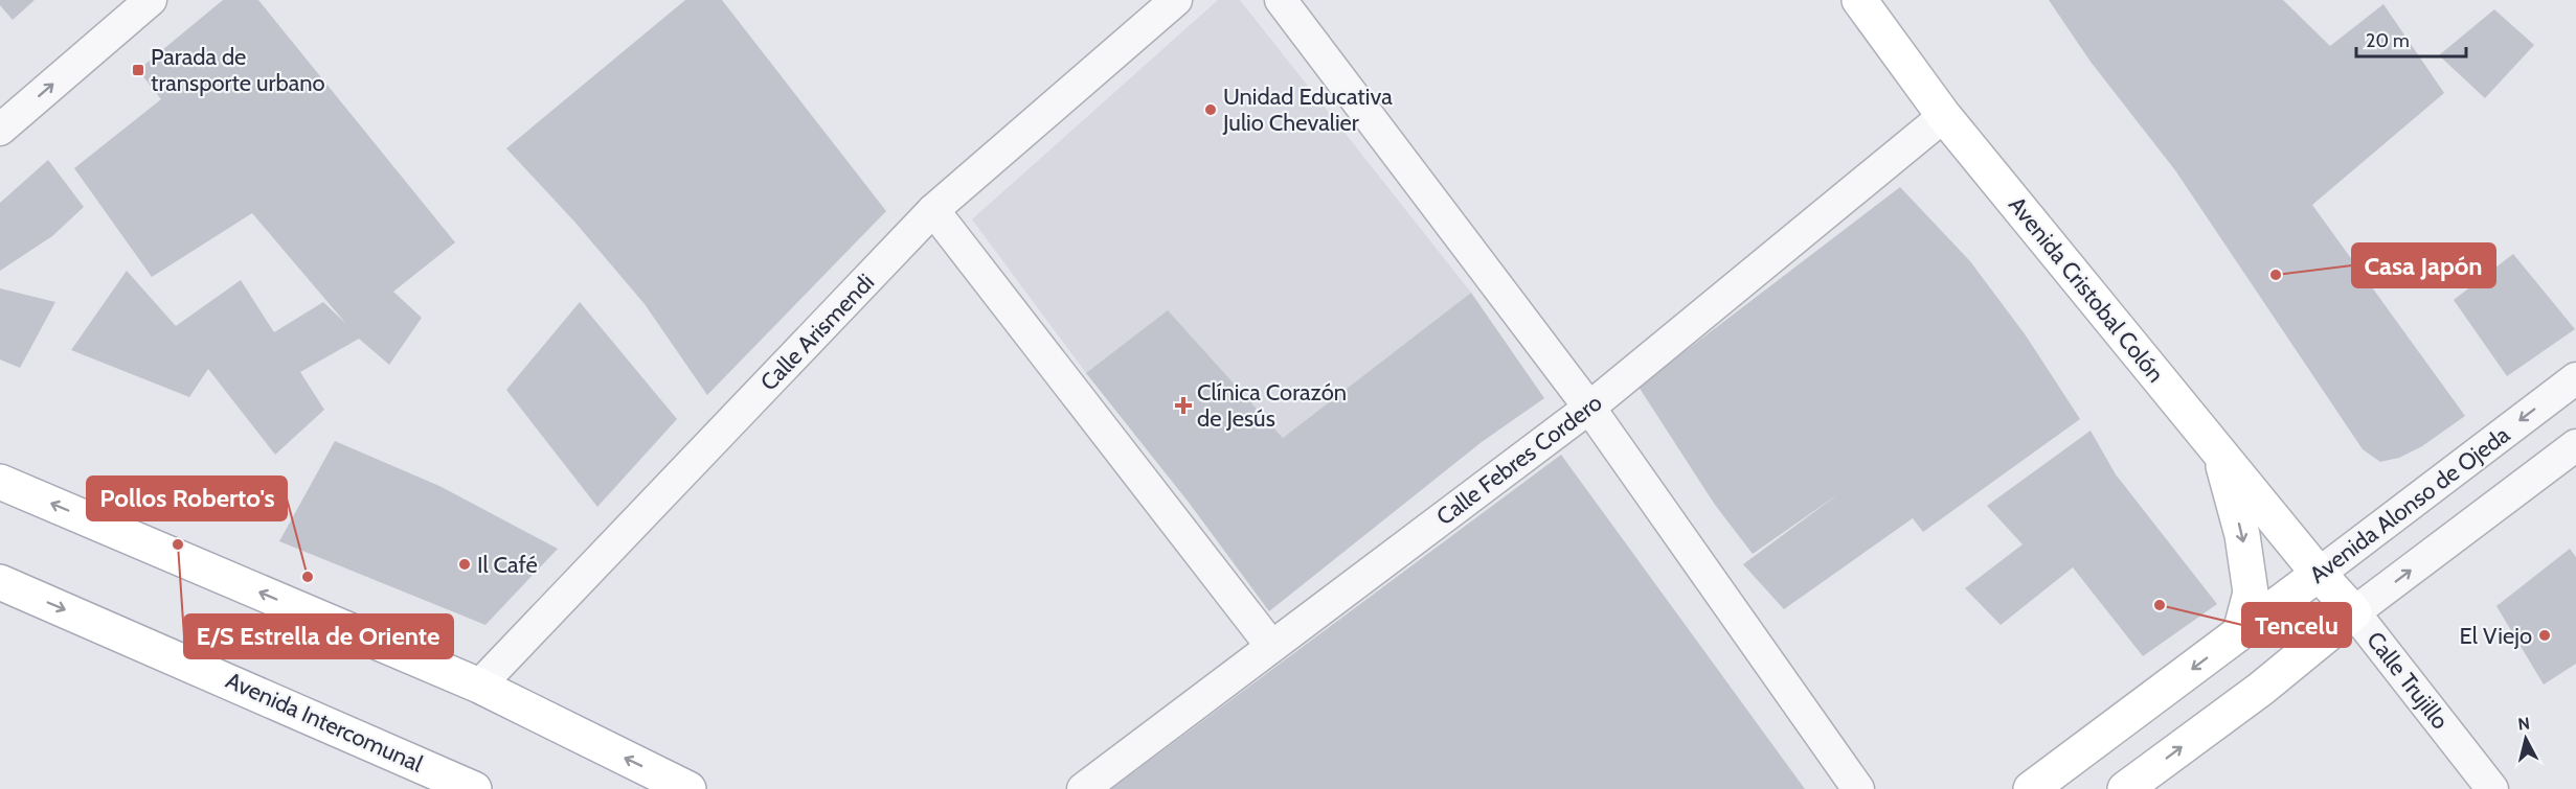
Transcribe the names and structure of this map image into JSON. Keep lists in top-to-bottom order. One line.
{"streets":{"street":["Avenida Cristobal Colón","Calle Arismendi","Calle Febres Cordero","Avenida Alonso de Ojeda","Calle Trujillo","Avenida Intercomunal"]},"crossings":[["Avenida Cristobal Colón","Calle Febres Cordero"],["Avenida Cristobal Colón","Avenida Alonso de Ojeda"],["Avenida Cristobal Colón","Calle Trujillo"],["Avenida Alonso de Ojeda","Calle Trujillo"]],"places":{"transit":["Parada de transporte urbano"],"other":["Unidad Educativa Julio Chevalier","Casa Japón","E/S Estrella de Oriente","Il Café","Pollos Roberto's","Tencelu","El Viejo"],"health":["Clínica Corazón de Jesús"]},"scale_bar":"20 m","north":"top"}
